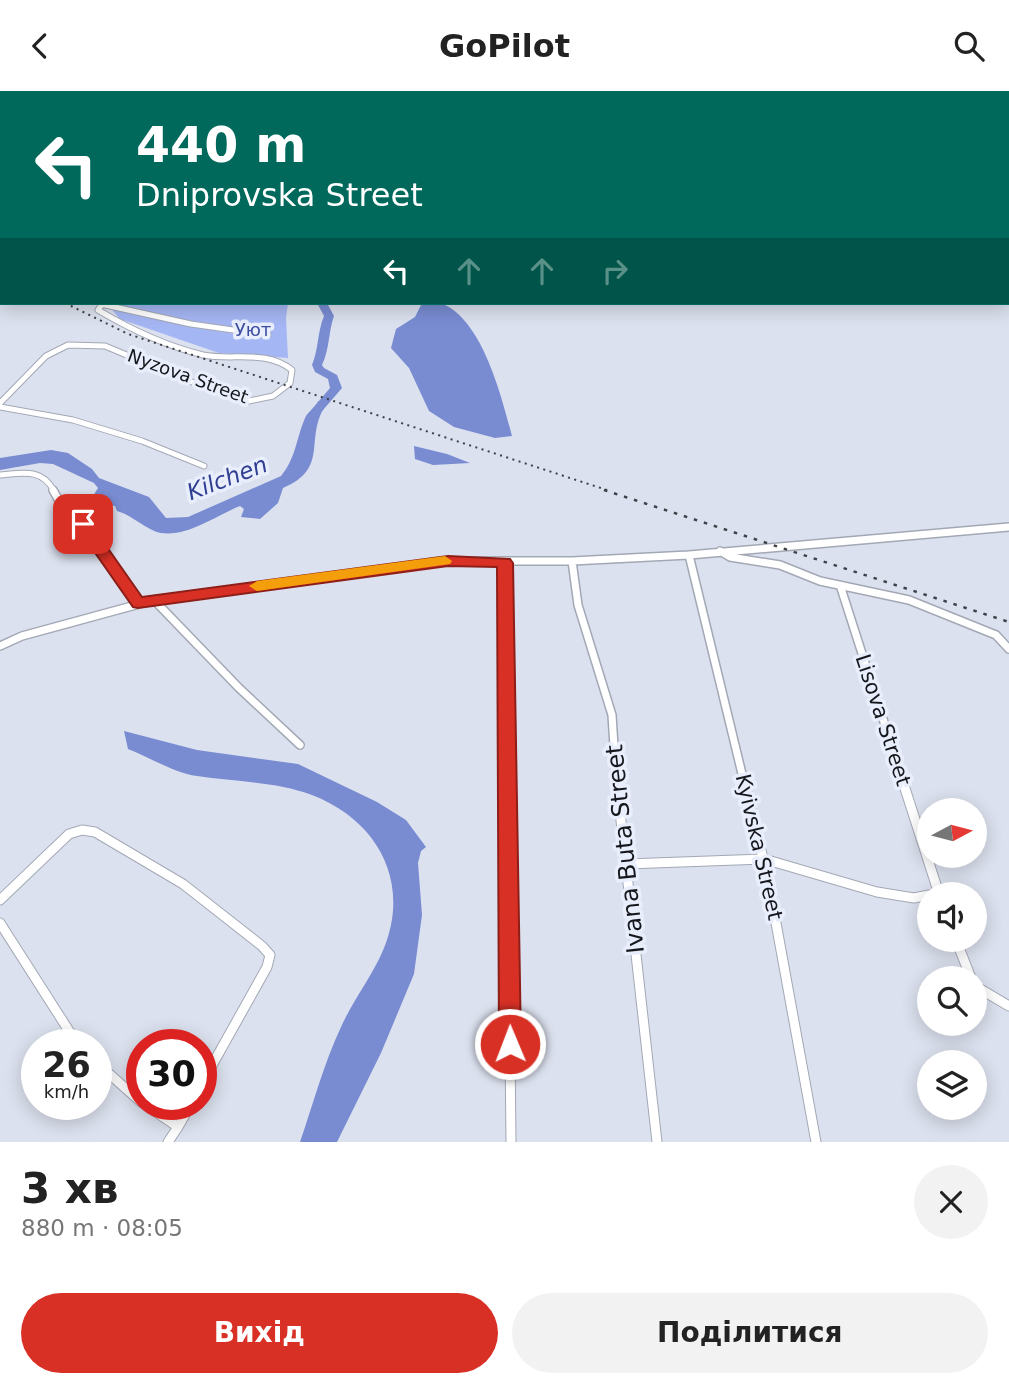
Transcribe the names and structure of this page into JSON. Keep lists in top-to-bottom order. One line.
{"streets":{"street":["Nyzova Street","Lisova Street","Kyivska Street","Ivana Buta Street"]},"water":["Kilchen"],"parks":["Уют"],"north":"right","page":{"header":"GoPilot","turn":["440 m","Dniprovska Street"],"speed":"26 km/h","limit":"30","heading":["3 хв","880 m · 08:05"],"buttons":["Вихід","Поділитися"]}}
